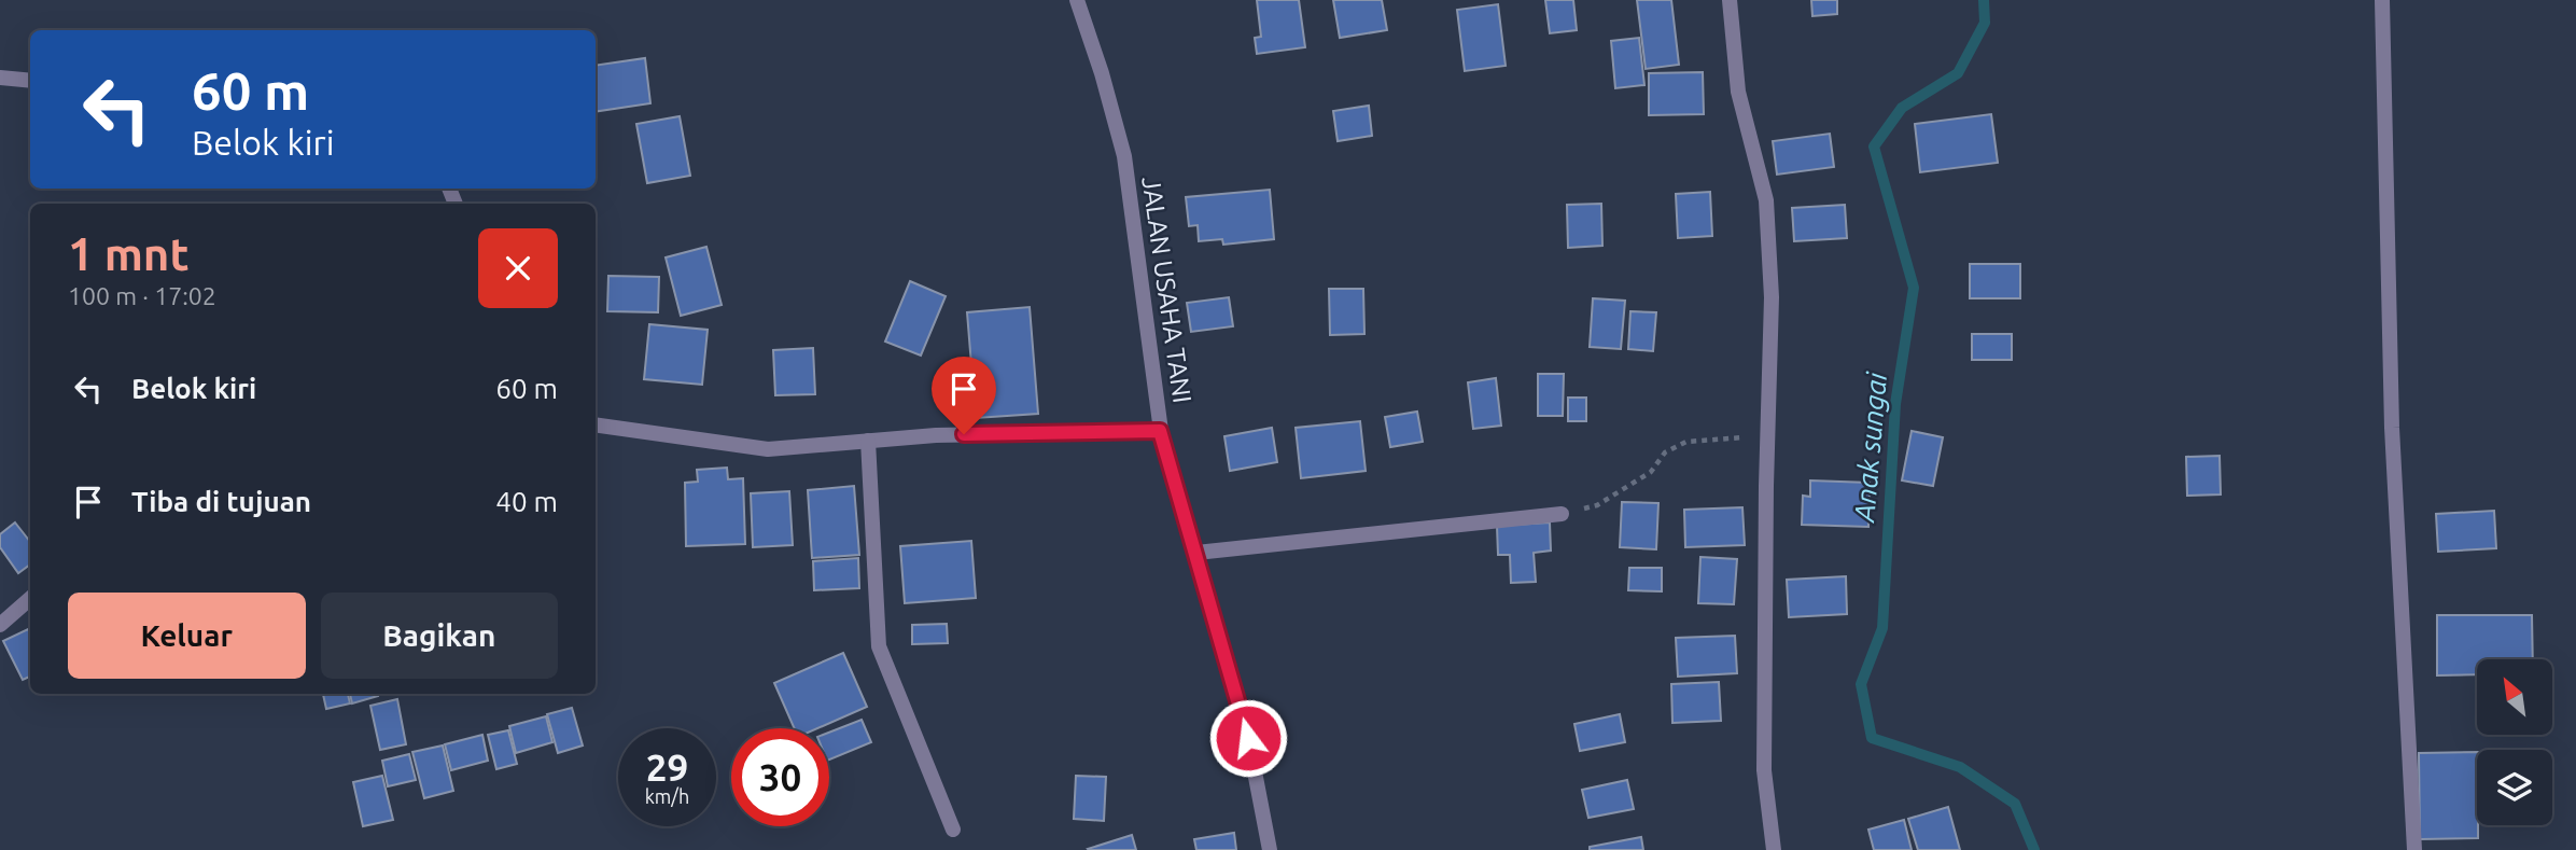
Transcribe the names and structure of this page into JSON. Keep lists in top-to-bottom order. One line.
{"streets":{"street":["JALAN USAHA TANI"]},"water":["Anak sungai"],"north":"top left","page":{"turn":["60 m","Belok kiri"],"heading":["1 mnt","100 m · 17:02"],"list":[{"name":"Belok kiri","value":"60 m"},{"name":"Tiba di tujuan","value":"40 m"}],"buttons":["Keluar","Bagikan"],"speed":"29 km/h","limit":"30"}}
